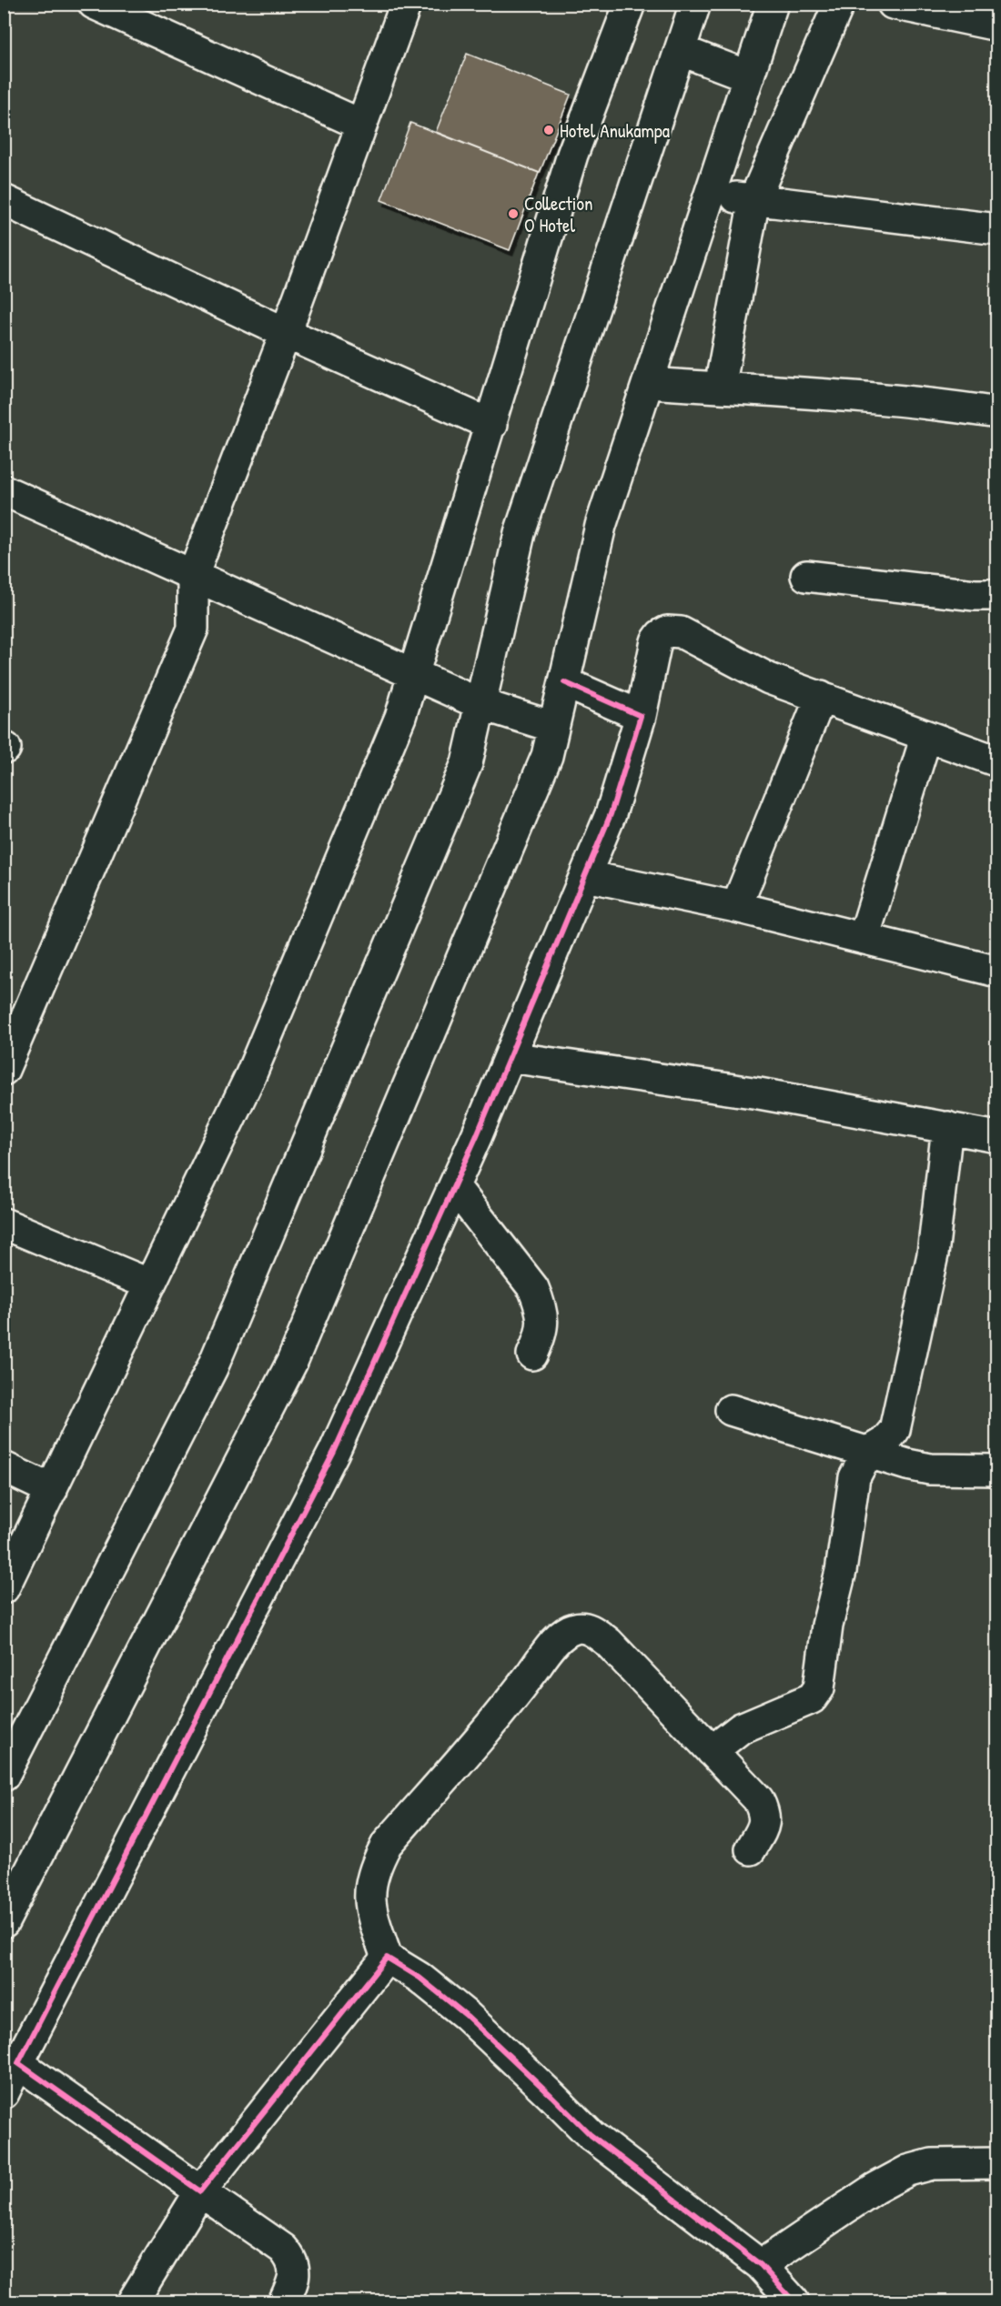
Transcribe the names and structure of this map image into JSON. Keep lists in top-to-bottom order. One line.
{"places":["Hotel Anukampa","Collection O Hotel"]}
